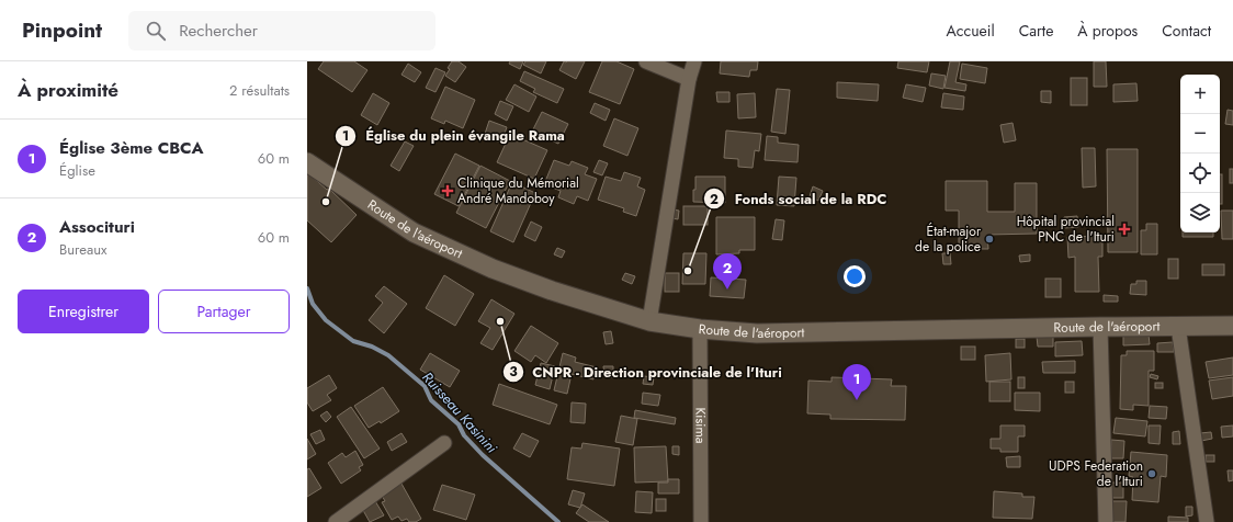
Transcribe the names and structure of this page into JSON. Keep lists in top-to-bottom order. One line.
{"streets":{"street":["Route de l'aéroport","Kisima"]},"crossings":[["Route de l'aéroport","Kisima"]],"water":["Ruisseau Kasinini"],"places":{"health":["Clinique du Mémorial André Mandoboy","Hôpital provincial PNC de l'Ituri"],"other":["Église du plein évangile Rama","État-major de la police","Fonds social de la RDC","CNPR - Direction provinciale de l'Ituri","UDPS Federation de l'Ituri"]},"page":{"header":"Pinpoint","search":"Rechercher","nav":["Accueil","Carte","À propos","Contact"],"heading":["À proximité","2 résultats"],"map_buttons":["+","−"],"list":[{"mark":"1","name":"Église 3ème CBCA","note":"Église","value":"60 m"},{"mark":"2","name":"Associturi","note":"Bureaux","value":"60 m"}],"pins":["2","1"],"buttons":["Enregistrer","Partager"]}}
